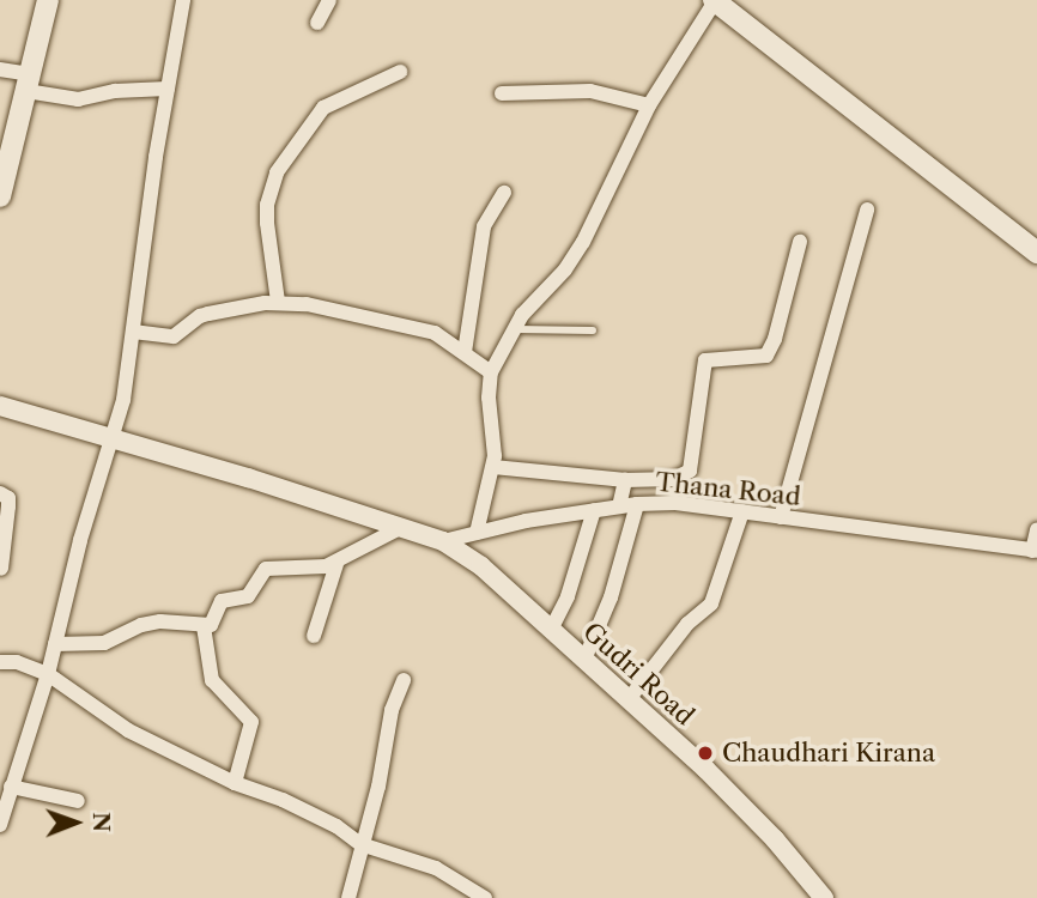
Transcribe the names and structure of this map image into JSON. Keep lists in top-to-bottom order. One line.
{"streets":{"street":["Thana Road","Gudri Road"]},"crossings":[["Thana Road","Gudri Road"]],"places":["Chaudhari Kirana"],"north":"right"}
